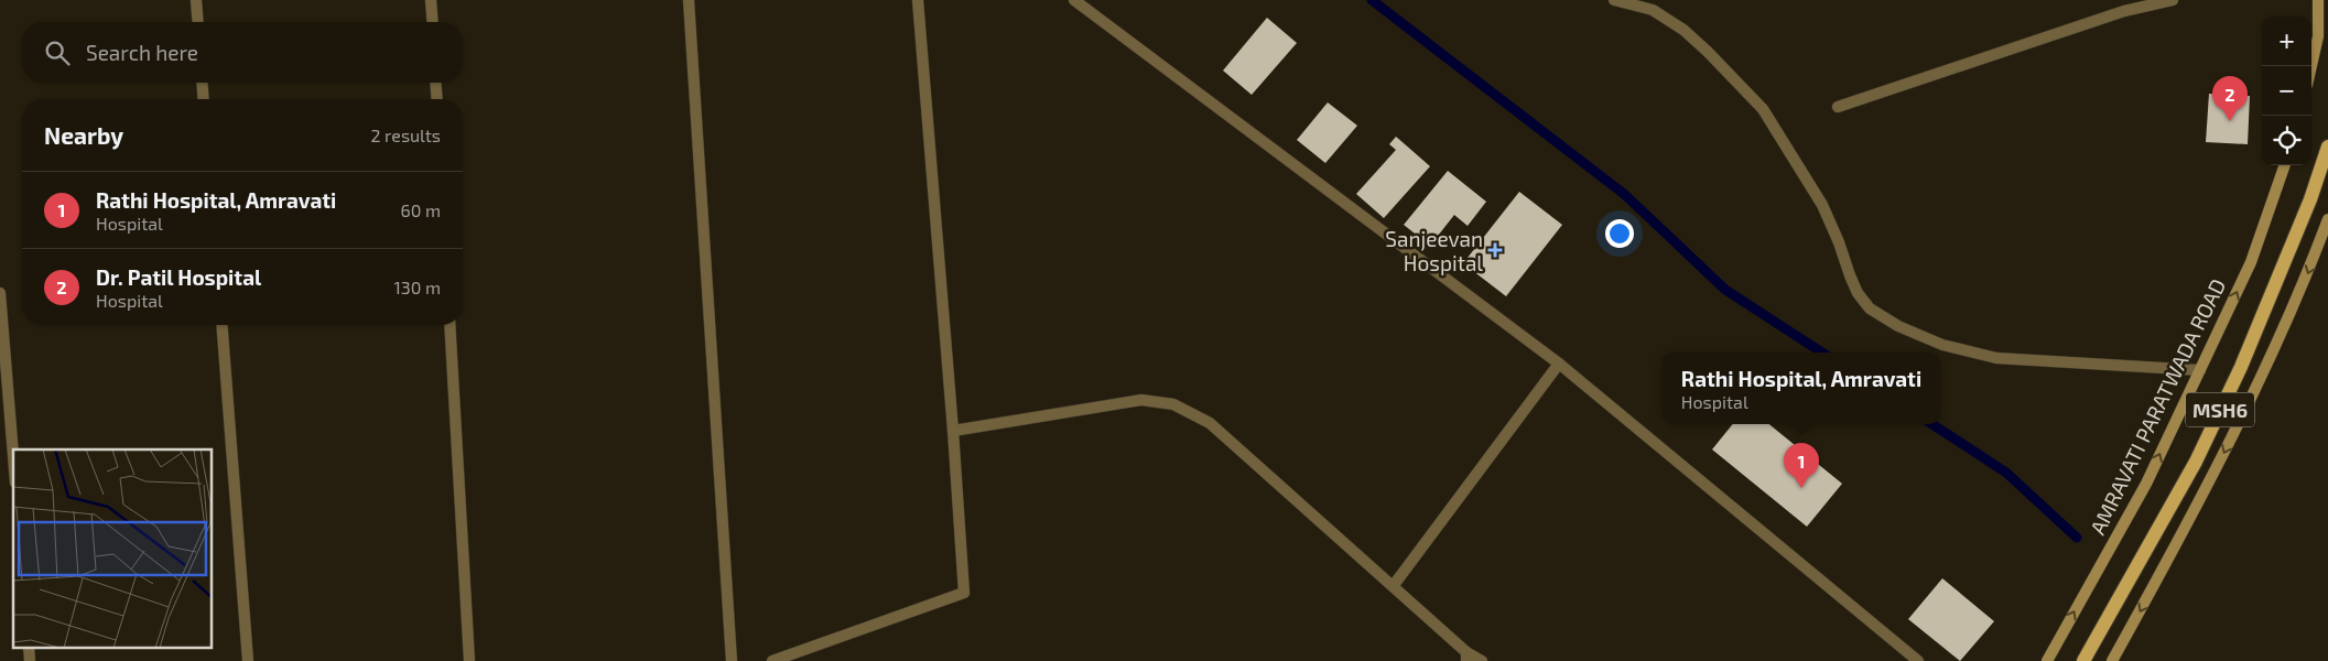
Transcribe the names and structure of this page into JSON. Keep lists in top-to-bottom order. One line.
{"streets":{"main road":["AMRAVATI PARATWADA ROAD","MSH6"]},"places":{"health":["Sanjeevan Hospital"]},"page":{"map_buttons":["+","−"],"search":"Search here","pins":["2","1"],"heading":["Nearby","2 results"],"list":[{"mark":"1","name":"Rathi Hospital, Amravati","note":"Hospital","value":"60 m"},{"mark":"2","name":"Dr. Patil Hospital","note":"Hospital","value":"130 m"}],"popup":["Rathi Hospital, Amravati","Hospital"]}}
